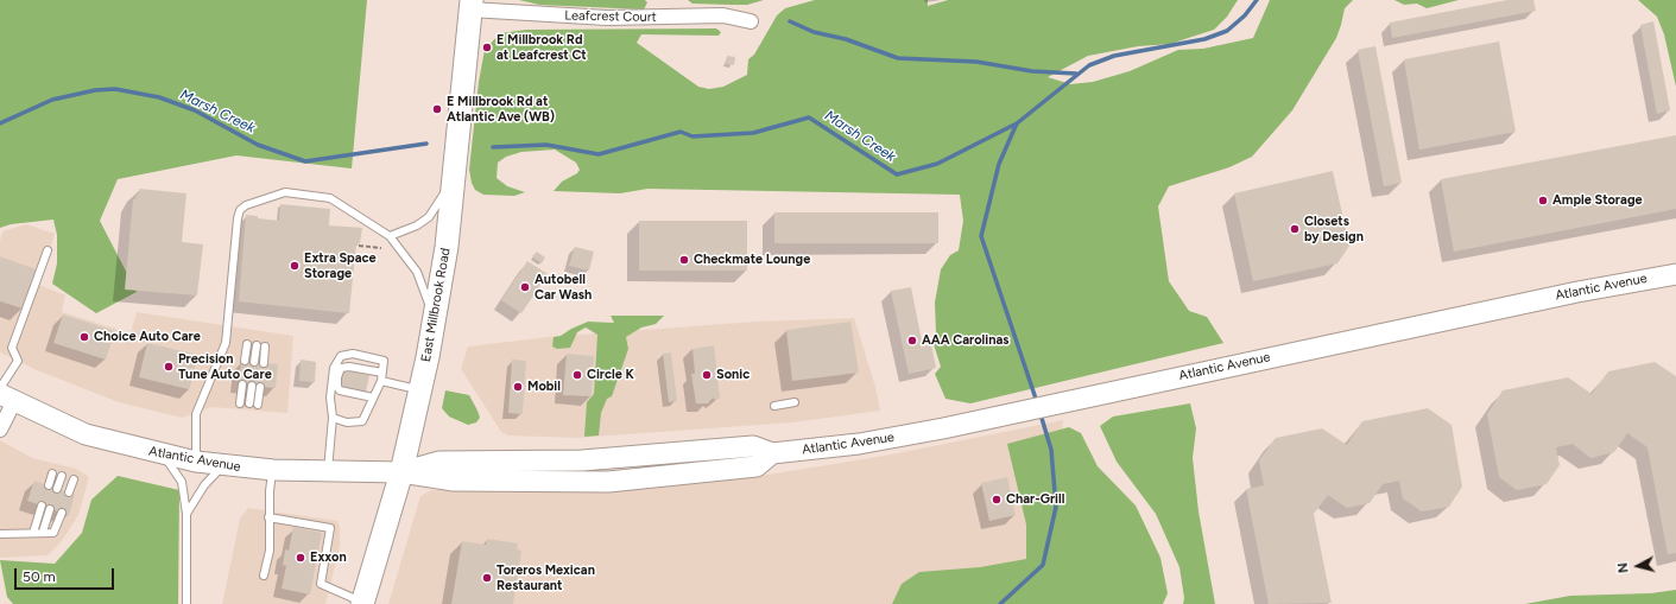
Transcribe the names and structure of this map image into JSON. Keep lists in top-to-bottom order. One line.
{"streets":{"main road":["Atlantic Avenue","East Millbrook Road"],"street":["Leafcrest Court"]},"crossings":[["Leafcrest Court","East Millbrook Road"],["Atlantic Avenue","East Millbrook Road"]],"water":["Marsh Creek"],"places":["E Millbrook Rd at Leafcrest Ct","E Millbrook Rd at Atlantic Ave (WB)","Ample Storage","Closets by Design","Checkmate Lounge","Extra Space Storage","Autobell Car Wash","Choice Auto Care","AAA Carolinas","Precision Tune Auto Care","Circle K","Sonic","Mobil","Char-Grill","Exxon","Toreros Mexican Restaurant"],"scale_bar":"50 m","north":"left"}
